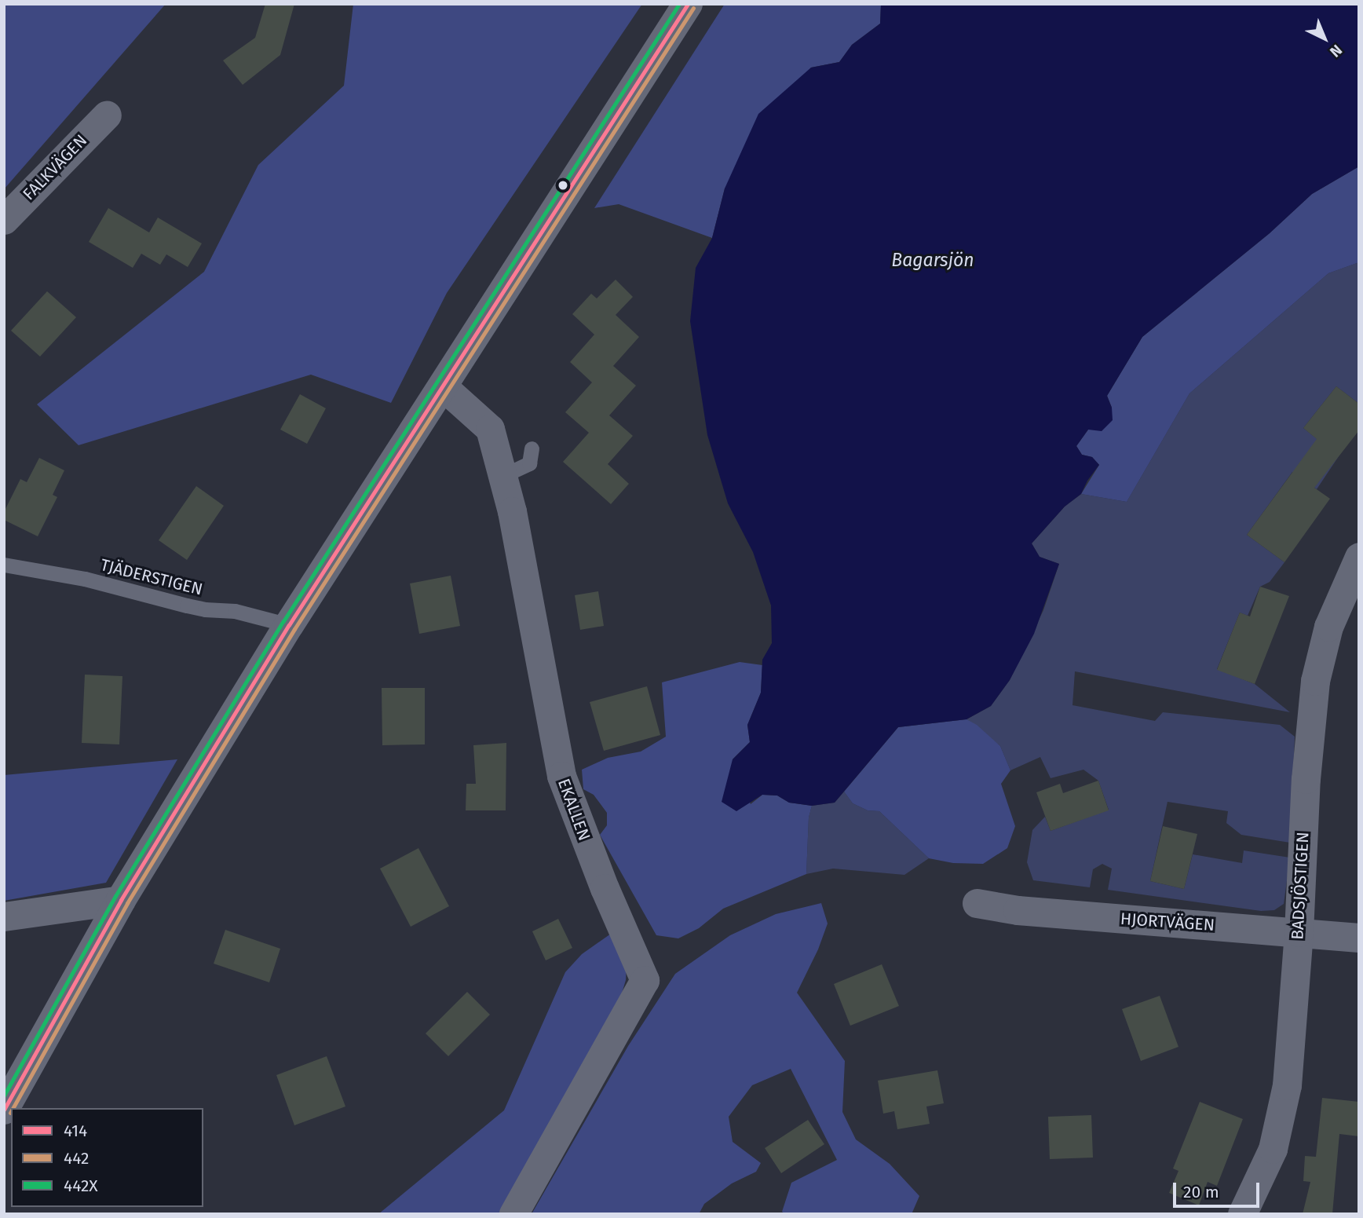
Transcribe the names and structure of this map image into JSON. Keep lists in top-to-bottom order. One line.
{"streets":{"street":["FALKVÄGEN","EKALLEN","BADSJÖSTIGEN","HJORTVÄGEN"],"lane":["TJÄDERSTIGEN"]},"crossings":[["BADSJÖSTIGEN","HJORTVÄGEN"]],"water":["Bagarsjön"],"lines":["transit line 414","transit line 442X","transit line 442"],"legend":["414","442","442X"],"scale_bar":"20 m","north":"bottom right"}
